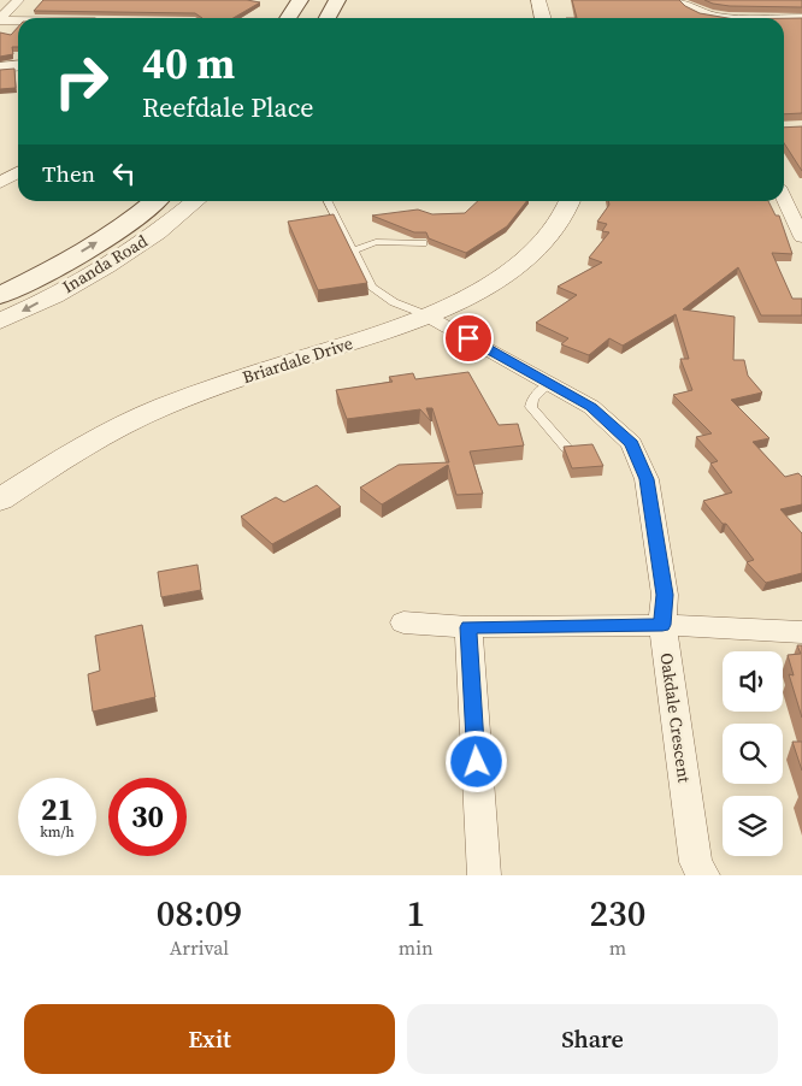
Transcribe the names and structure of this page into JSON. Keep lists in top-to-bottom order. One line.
{"streets":{"main road":["Inanda Road"],"street":["Briardale Drive","Oakdale Crescent"]},"crossings":[["Briardale Drive","Oakdale Crescent"]],"page":{"turn":["40 m","Reefdale Place"],"then":"Then","speed":"21 km/h","limit":"30","eta":["08:09","Arrival","1","min","230","m"],"buttons":["Exit","Share"]}}
